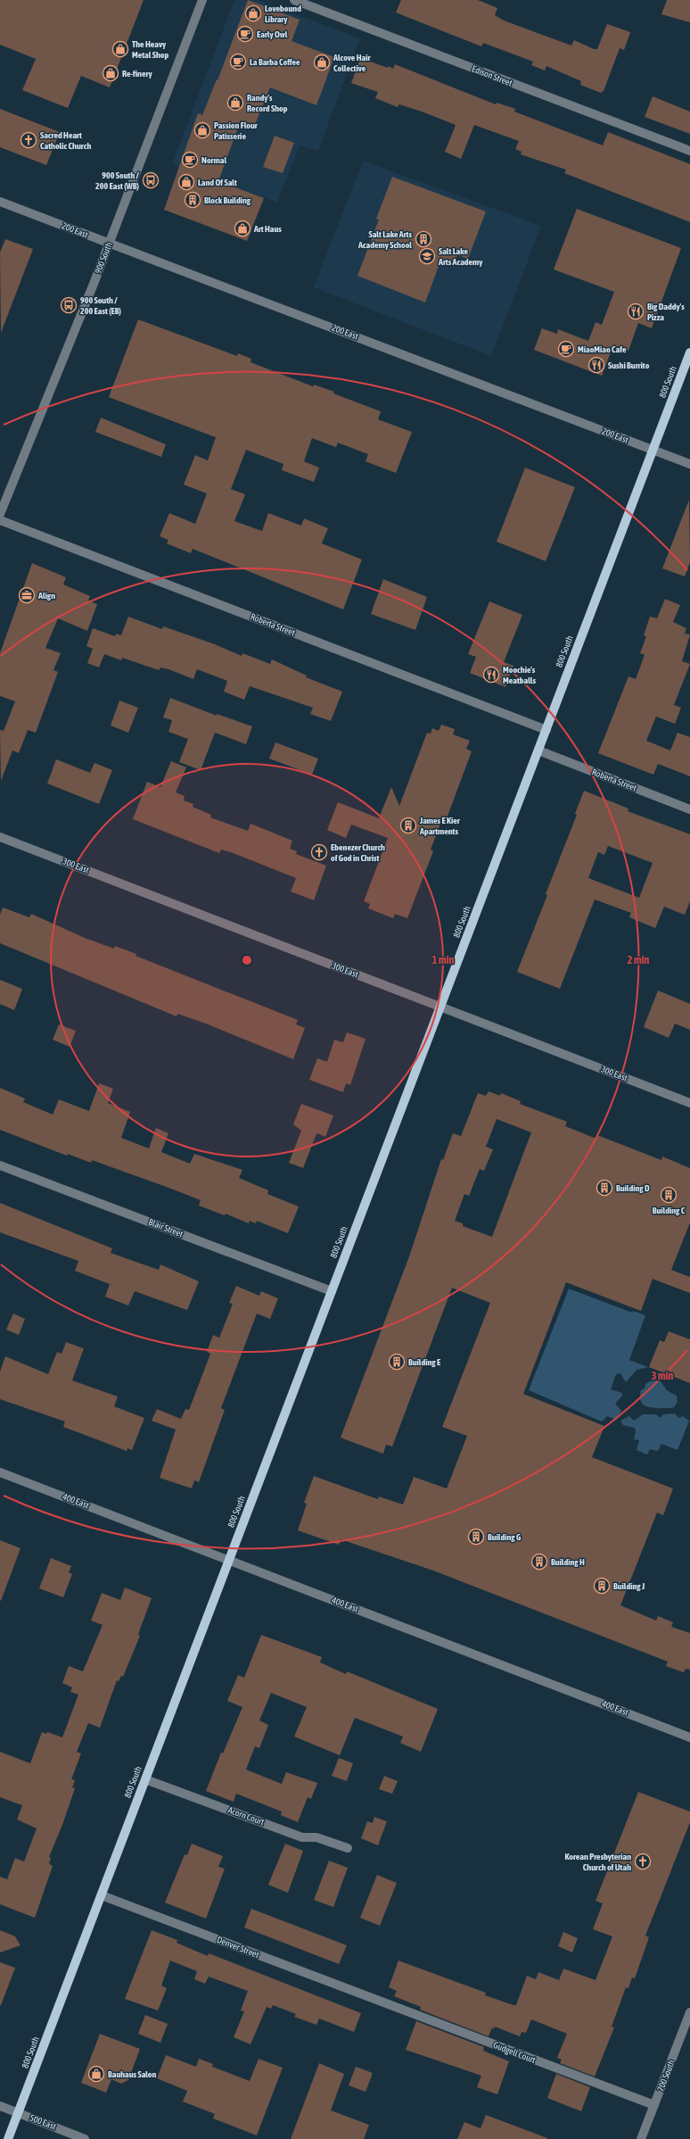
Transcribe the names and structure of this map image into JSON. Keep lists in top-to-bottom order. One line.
{"streets":{"main road":["800 South"],"street":["Edison Street","200 East","900 South","Roberta Street","300 East","Blair Street","400 East","Acorn Court","Denver Street","Gudgell Court","700 South","500 East"]},"crossings":[["200 East","900 South"],["200 East","800 South"],["800 South","Roberta Street"],["800 South","300 East"],["800 South","Blair Street"],["800 South","400 East"],["800 South","Acorn Court"],["800 South","Denver Street"],["800 South","500 East"],["Denver Street","Gudgell Court"],["Gudgell Court","700 South"]],"places":{"shop":["Lovebound Library","The Heavy Metal Shop","Alcove Hair Collective","Re-finery","Randy's Record Shop","Passion Flour Patisserie","Land Of Salt","Art Haus","Bauhaus Salon"],"cafe":["Early Owl","La Barba Coffee","Normal","MiaoMiao Cafe"],"church":["Sacred Heart Catholic Church","Ebenezer Church of God in Christ","Korean Presbyterian Church of Utah"],"bus stop":["900 South / 200 East (WB)","900 South / 200 East (EB)"],"building":["Block Building","Salt Lake Arts Academy School","James E Kier Apartments","Building D","Building C","Building E","Building G","Building H","Building J"],"school or university":["Salt Lake Arts Academy"],"restaurant":["Big Daddy's Pizza","Sushi Burrito","Moochie's Meatballs"],"office":["Align"]},"rings":["1 min","2 min","3 min"]}
